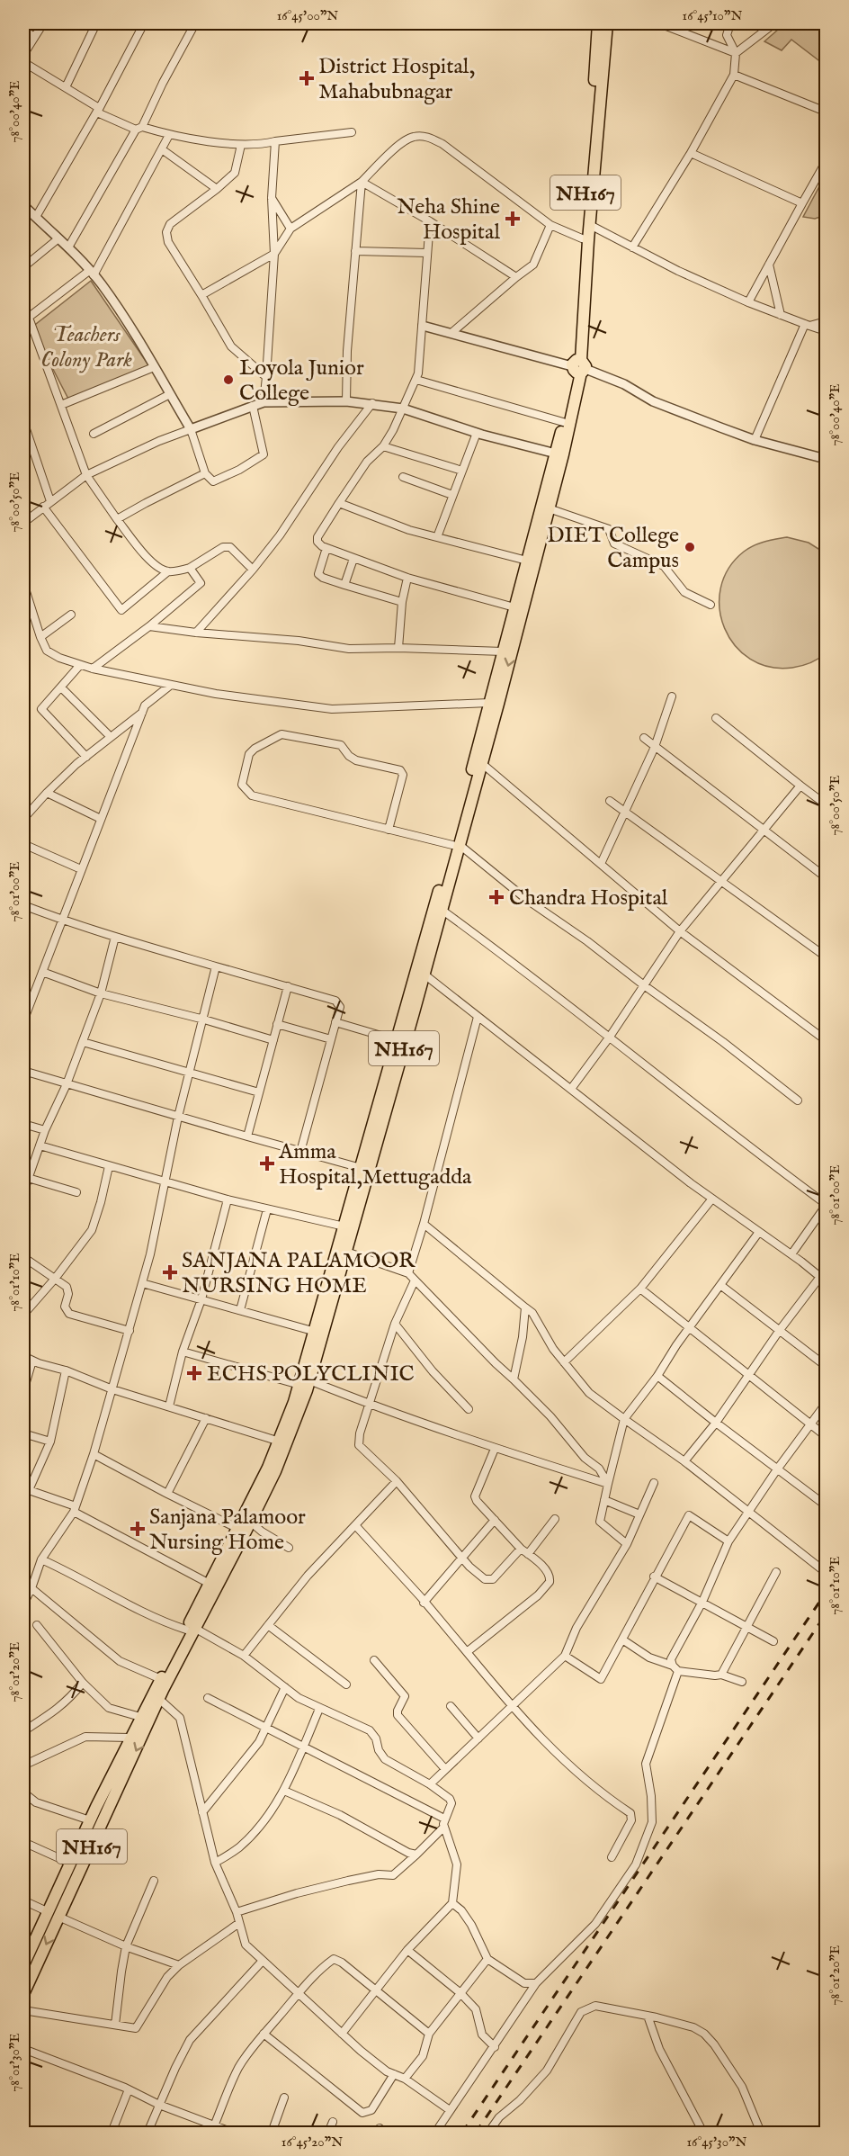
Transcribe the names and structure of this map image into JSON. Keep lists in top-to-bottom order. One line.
{"streets":{"highway":["NH167"]},"parks":["Teachers Colony Park"],"places":{"health":["District Hospital, Mahabubnagar","Neha Shine Hospital","Chandra Hospital","Amma Hospital,Mettugadda","SANJANA PALAMOOR NURSING HOME","ECHS POLYCLINIC","Sanjana Palamoor Nursing Home"],"other":["Loyola Junior College","DIET College Campus"]},"coordinates":["16°45'00\"N","16°45'10\"N","78°00'40\"E","78°00'50\"E","78°01'00\"E","78°01'10\"E","78°01'20\"E","78°01'30\"E","16°45'20\"N","16°45'30\"N"]}
